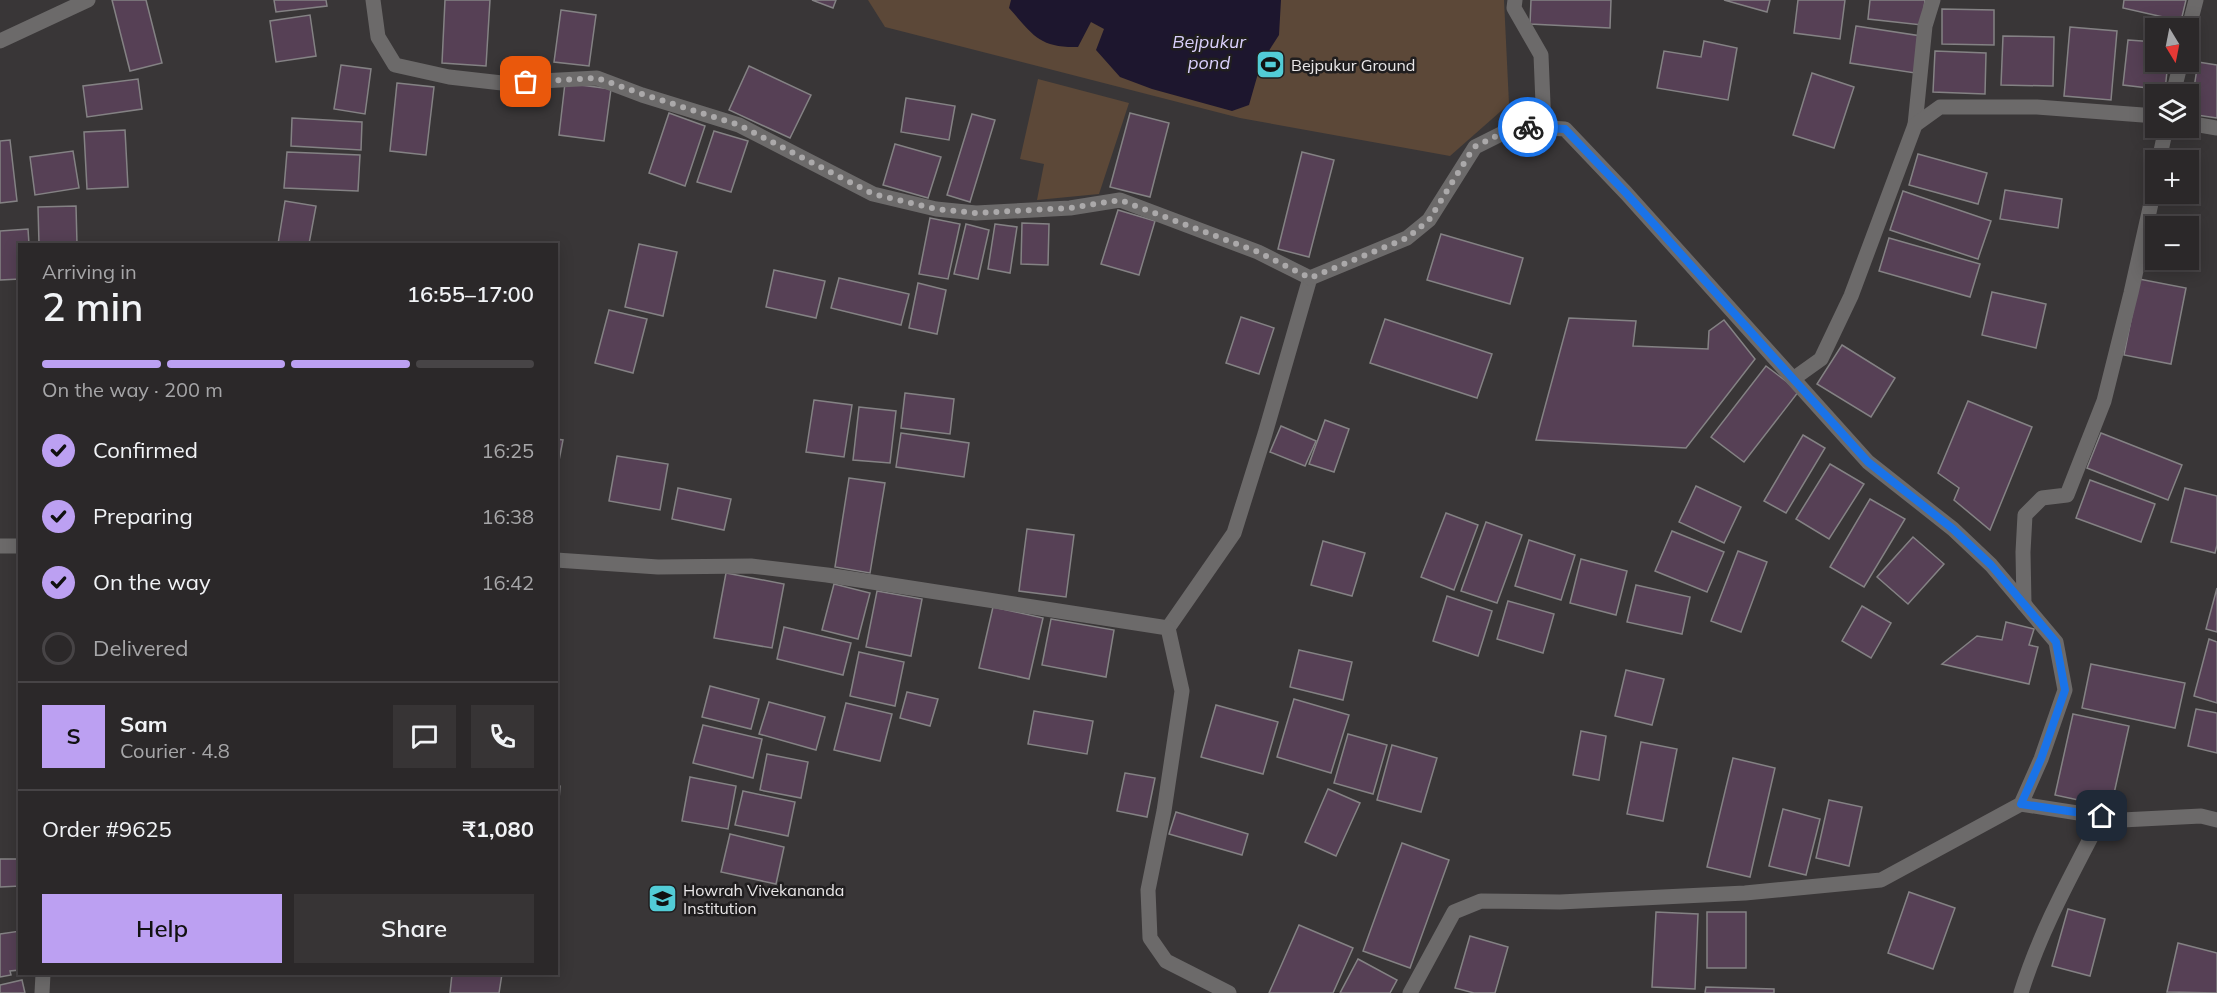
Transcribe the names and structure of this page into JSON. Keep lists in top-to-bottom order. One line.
{"water":["Bejpukur pond"],"places":{"sports":["Bejpukur Ground"],"school or university":["Howrah Vivekananda Institution"]},"north":"bottom","page":{"map_buttons":["+","−"],"heading":["2 min","Arriving in","16:55–17:00"],"panel":["Sam","Courier · 4.8","Order #9625","₹1,080"],"bar":"On the way · 200 m","list":[["Confirmed","16:25"],["Preparing","16:38"],["On the way","16:42"],"Delivered"],"round":"S","buttons":["Help","Share"]}}
